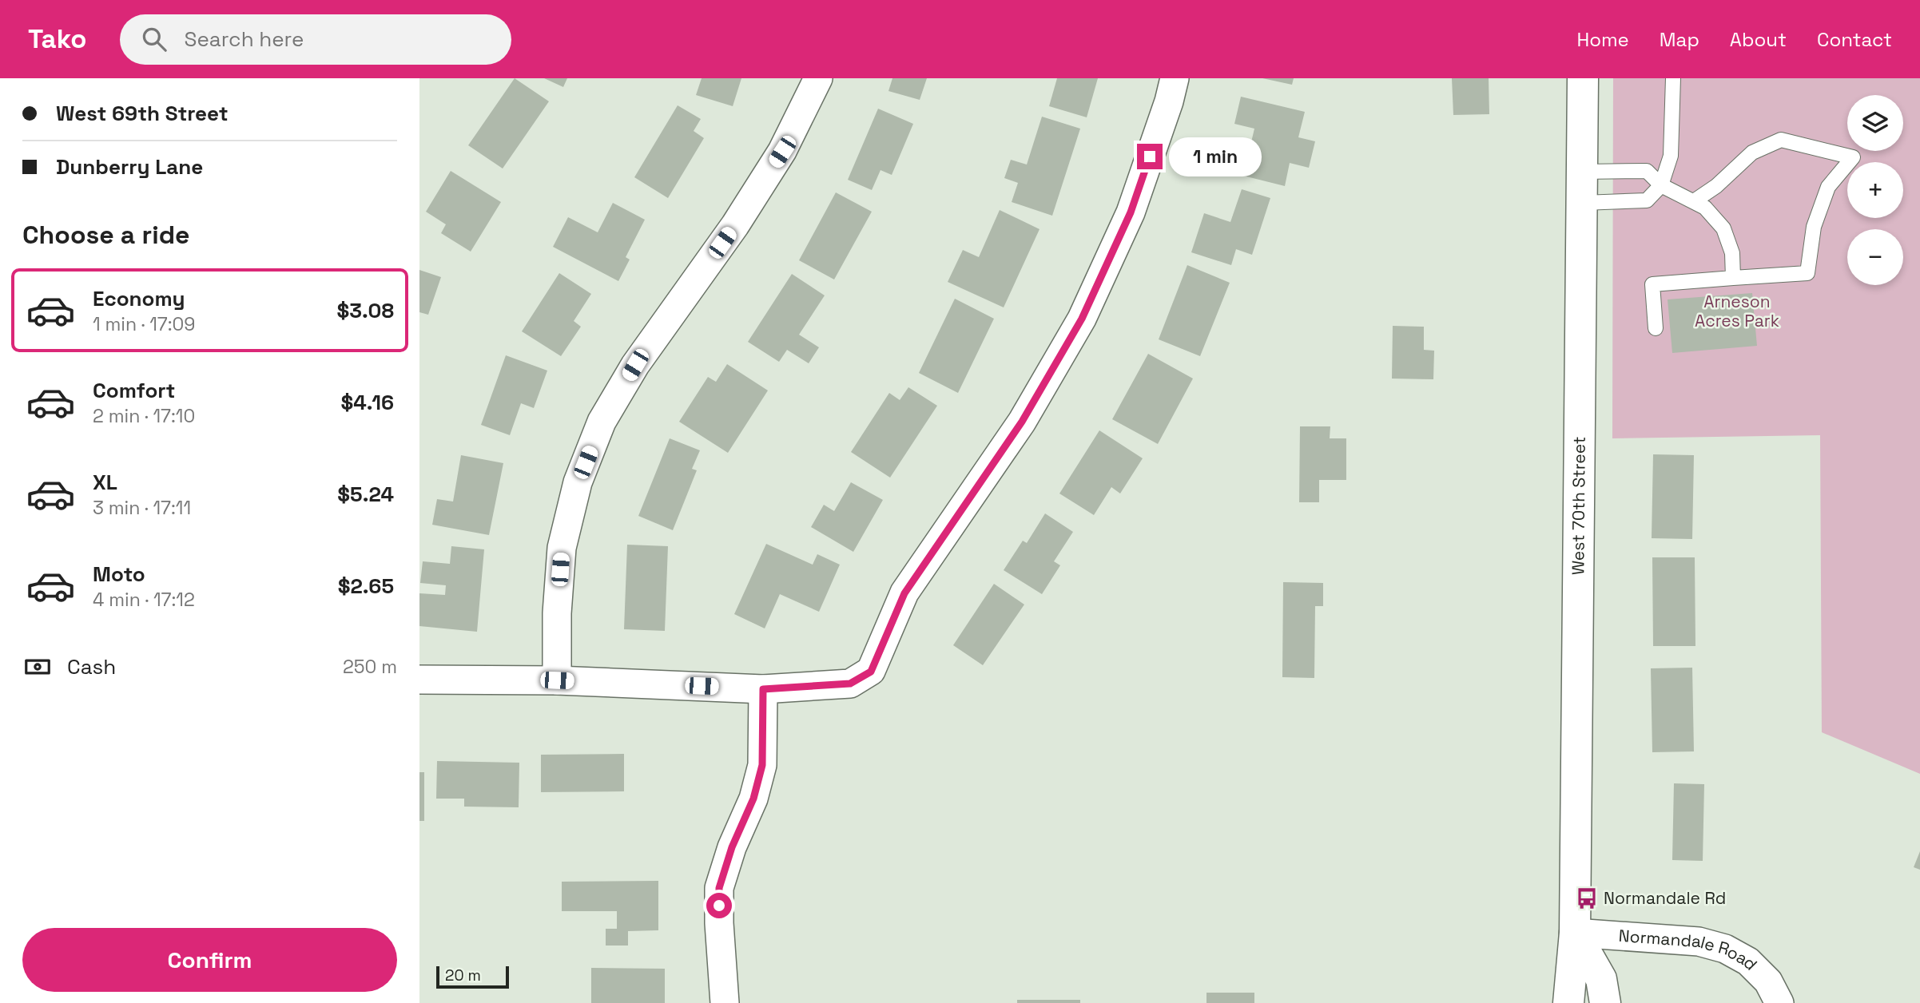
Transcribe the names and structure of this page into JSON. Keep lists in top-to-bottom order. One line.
{"streets":{"street":["West 70th Street","Normandale Road"]},"crossings":[["West 70th Street","Normandale Road"]],"parks":["Arneson Acres Park"],"places":{"bus stop":["Normandale Rd"]},"scale_bar":"20 m","page":{"header":"Tako","search":"Search here","nav":["Home","Map","About","Contact"],"banner":["West 69th Street","Dunberry Lane"],"map_buttons":["+","−"],"bubble":"1 min","heading":"Choose a ride","list":[{"name":"Economy","note":"1 min · 17:09","value":"$3.08"},{"name":"Comfort","note":"2 min · 17:10","value":"$4.16"},{"name":"XL","note":"3 min · 17:11","value":"$5.24"},{"name":"Moto","note":"4 min · 17:12","value":"$2.65"}],"pay":["Cash","250 m"],"buttons":"Confirm","scale":"20 m"}}
